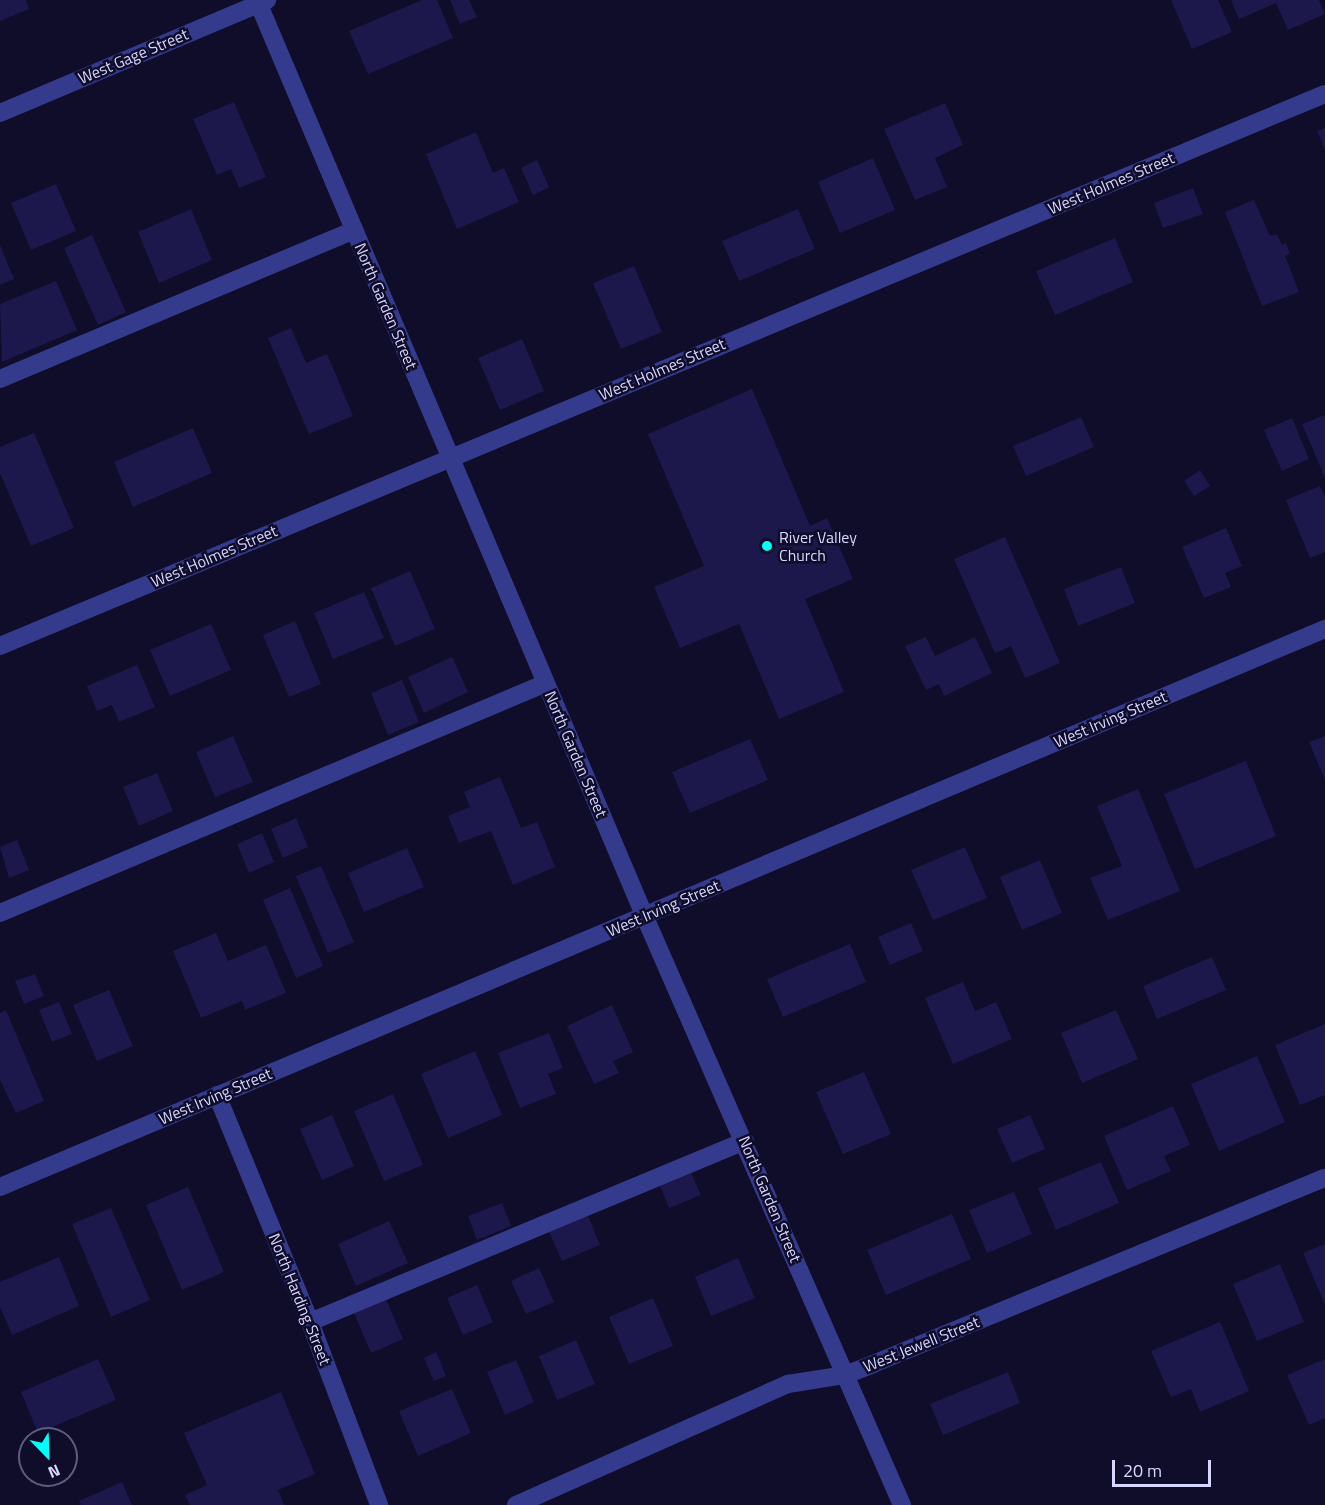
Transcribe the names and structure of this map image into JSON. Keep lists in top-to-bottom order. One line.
{"streets":{"street":["West Gage Street","West Holmes Street","North Garden Street","West Irving Street","North Harding Street","West Jewell Street"]},"crossings":[["West Gage Street","North Garden Street"],["West Holmes Street","North Garden Street"],["North Garden Street","West Irving Street"],["North Garden Street","West Jewell Street"],["West Irving Street","North Harding Street"]],"places":["River Valley Church"],"scale_bar":"20 m","north":"bottom right"}
